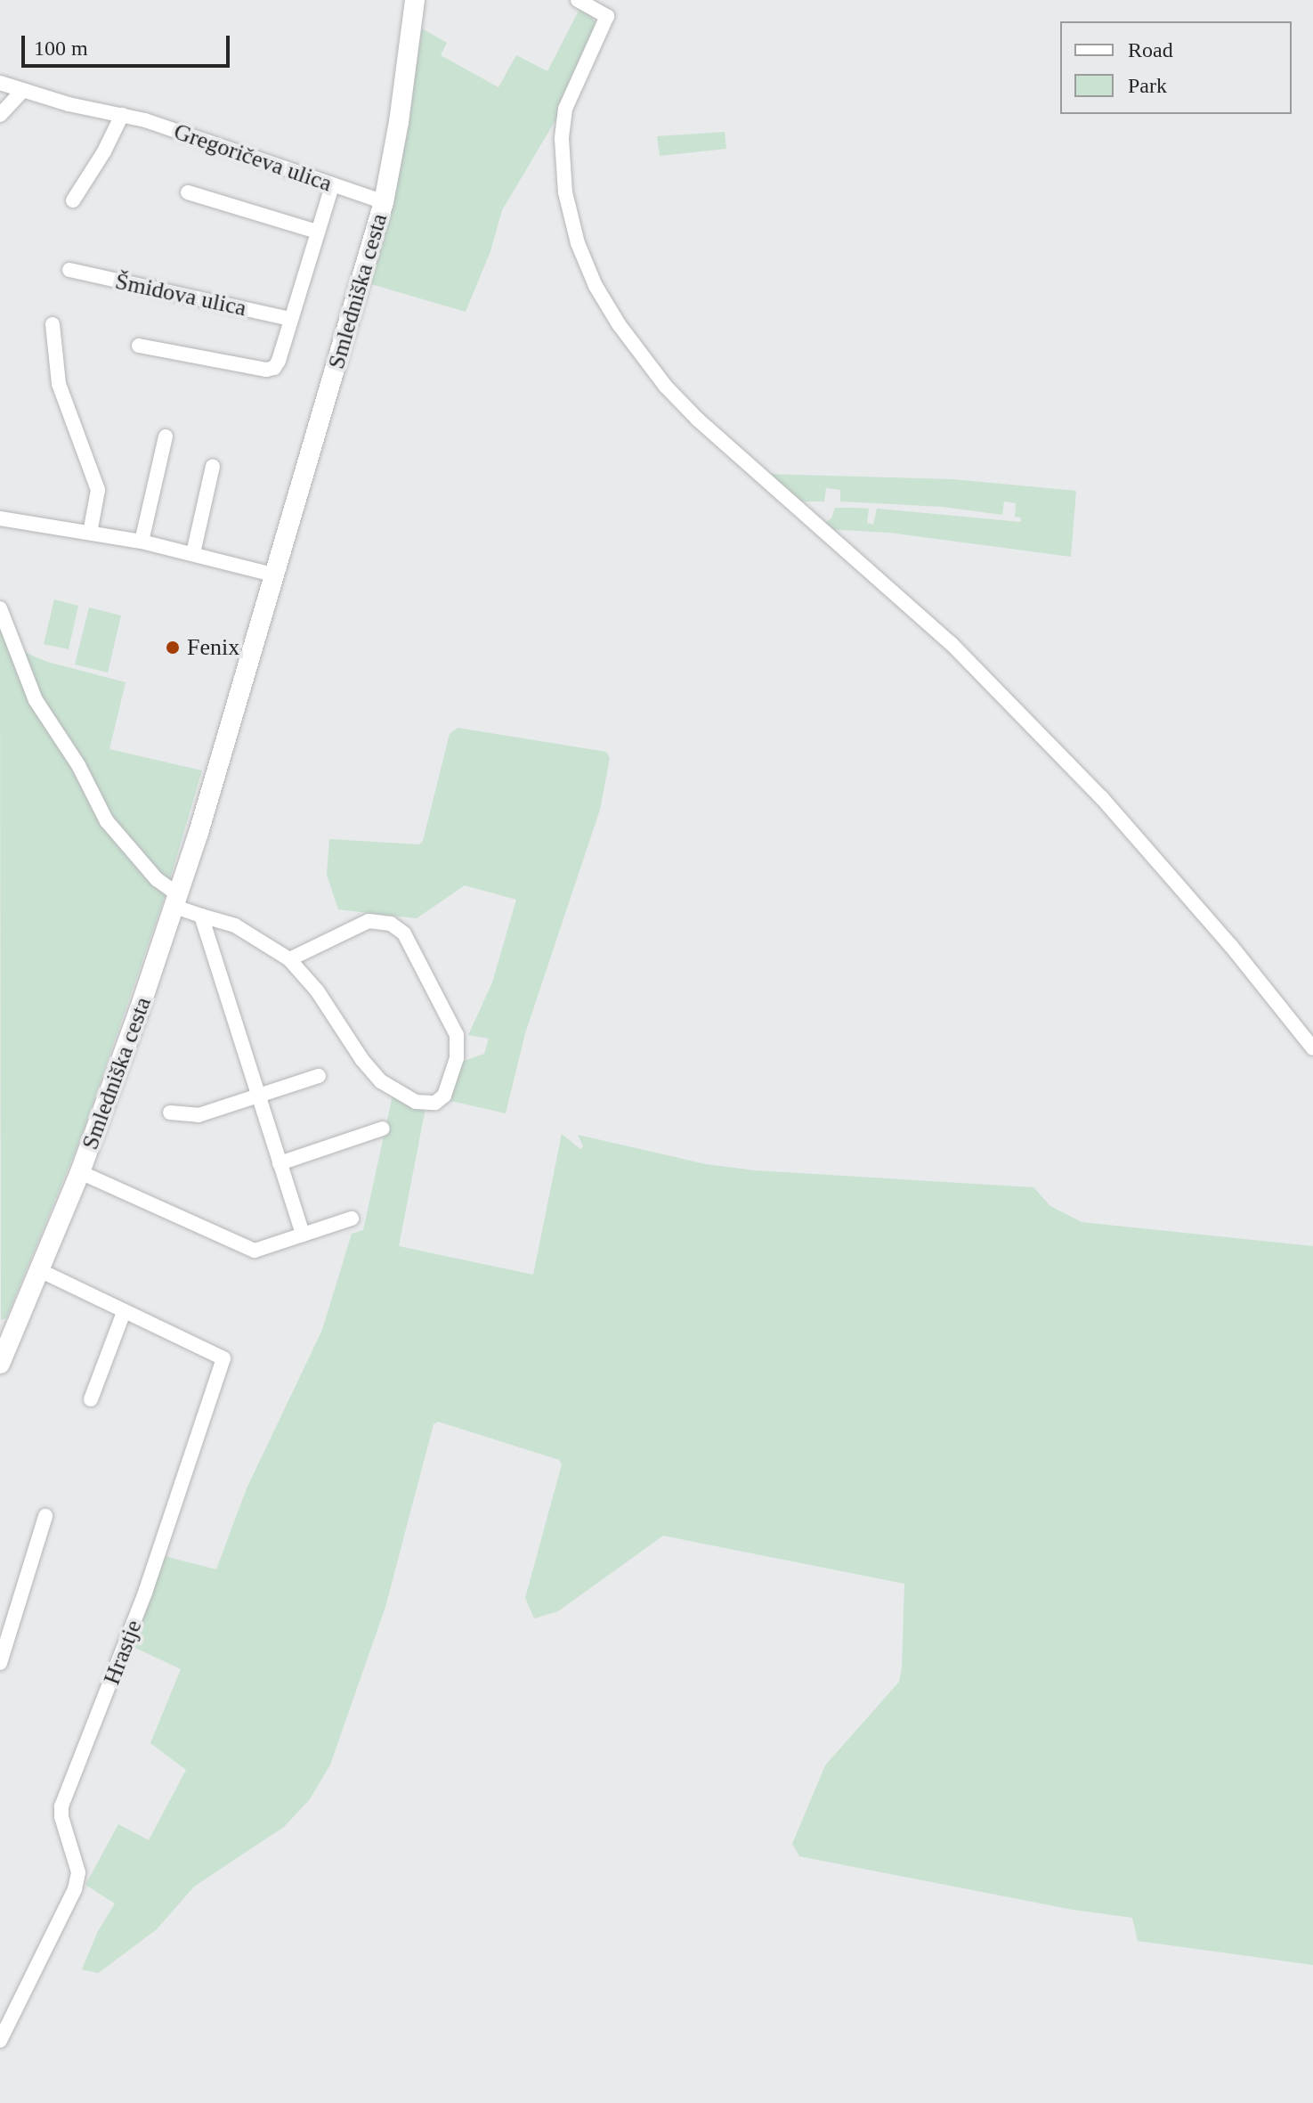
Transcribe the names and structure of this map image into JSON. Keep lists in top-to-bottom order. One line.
{"streets":{"street":["Gregoričeva ulica","Smledniška cesta","Šmidova ulica","Hrastje"]},"crossings":[["Gregoričeva ulica","Smledniška cesta"]],"places":["Fenix"],"legend":["Road","Park"],"scale_bar":"100 m"}
